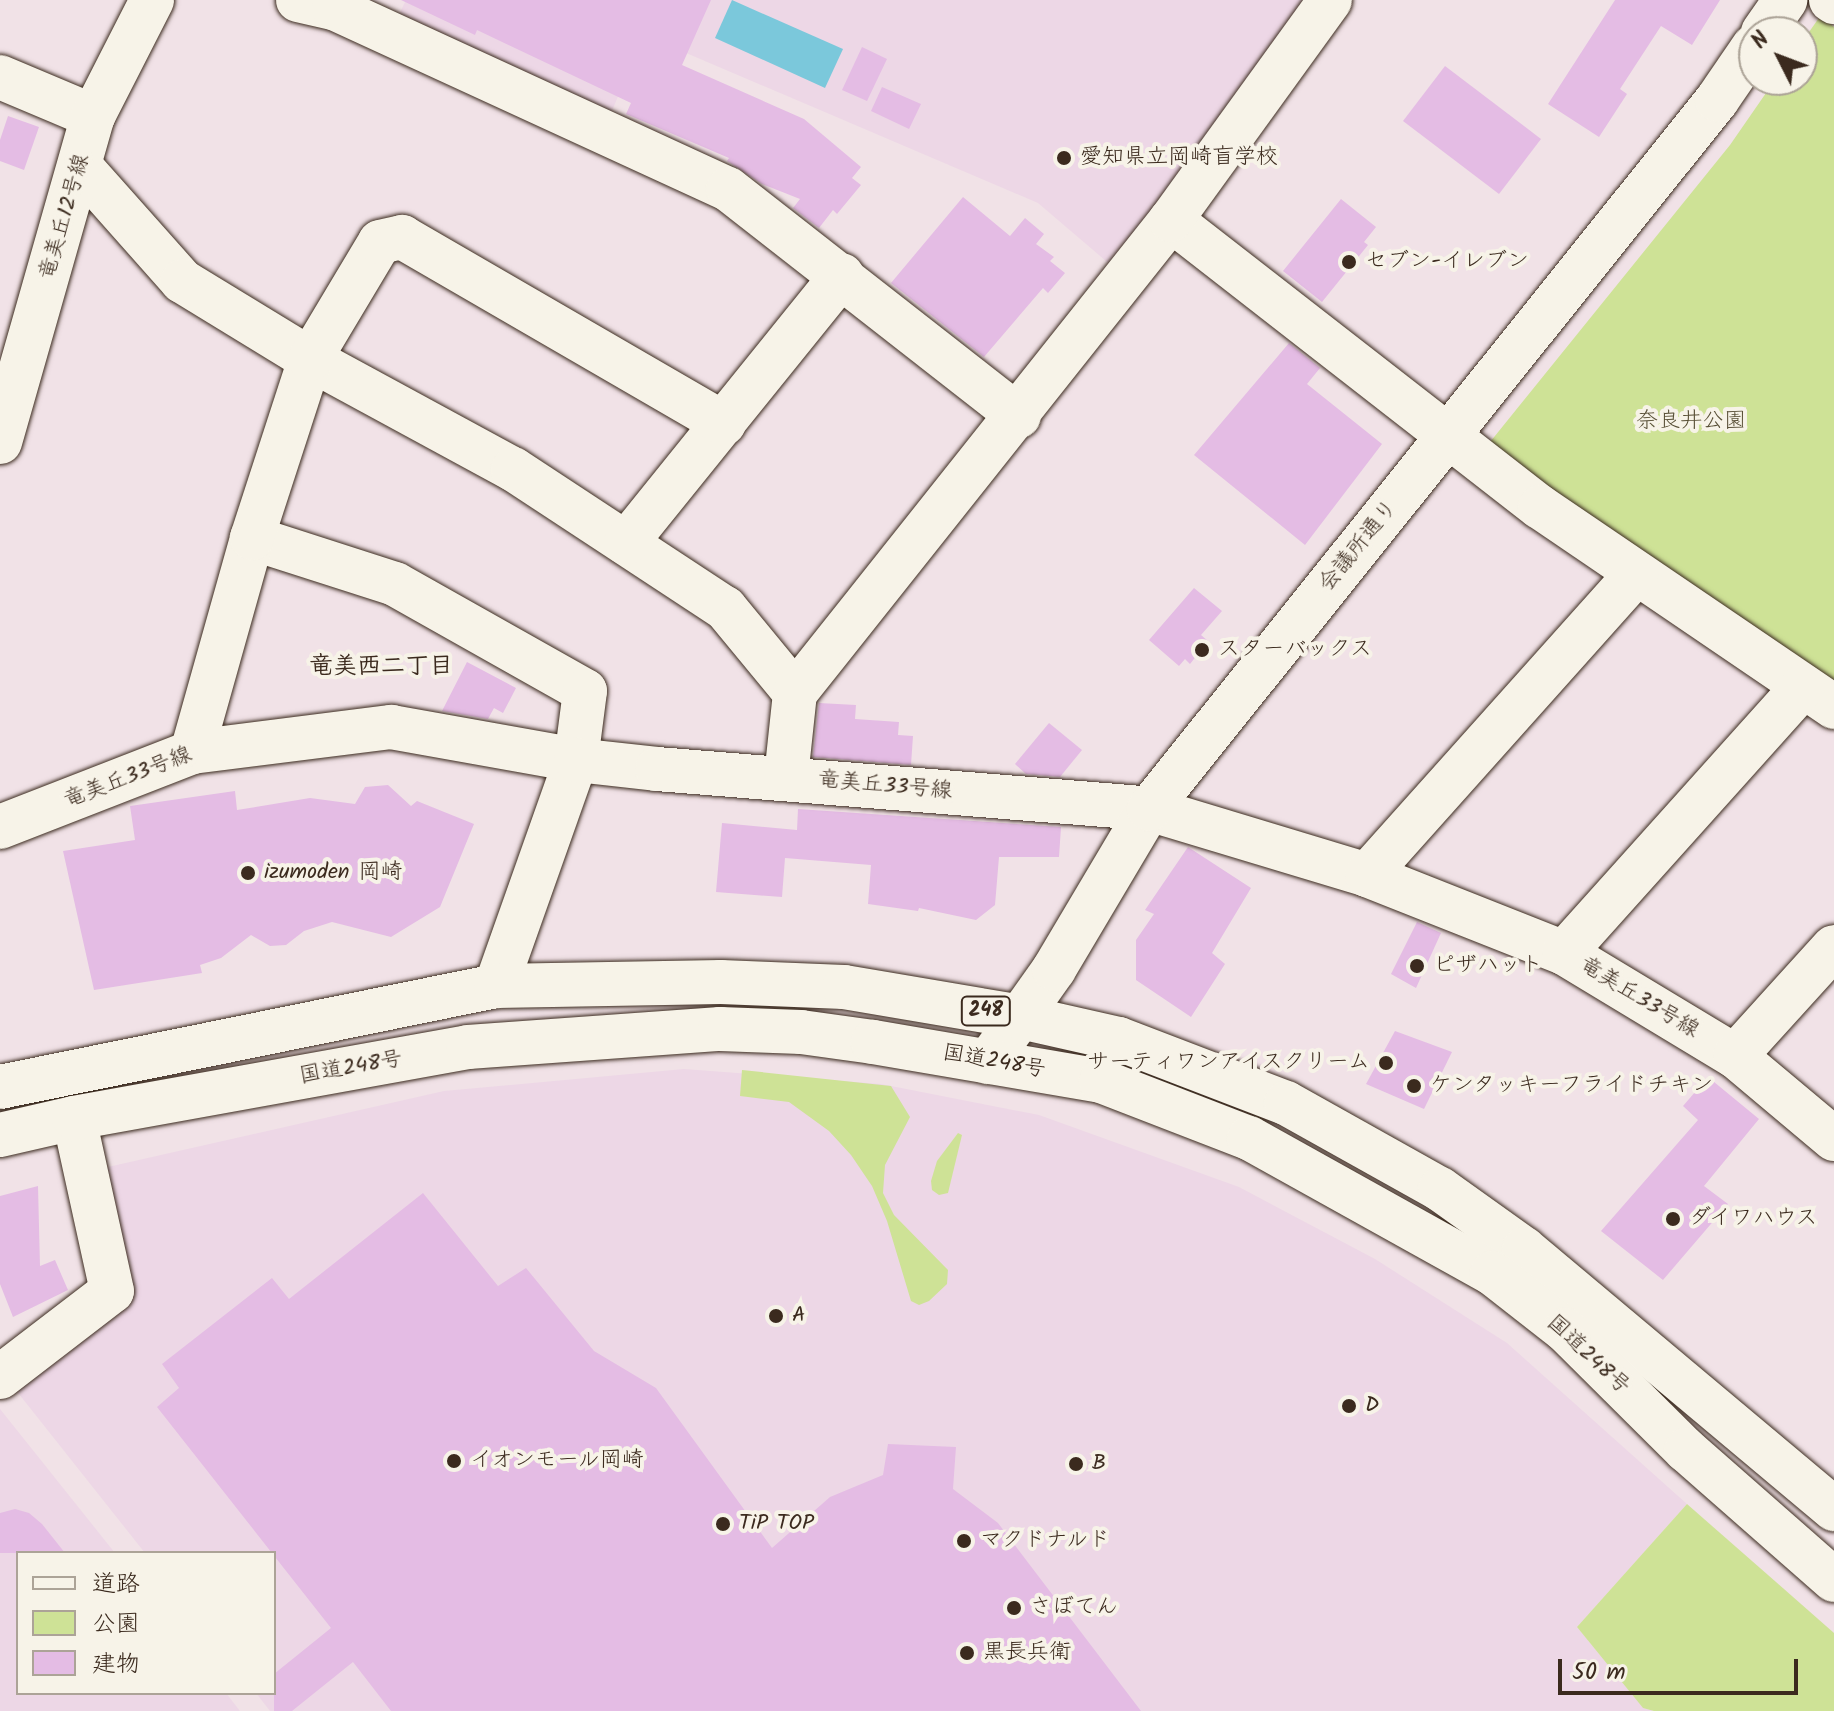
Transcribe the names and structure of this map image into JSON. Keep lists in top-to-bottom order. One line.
{"streets":{"main road":["竜美丘12号線","会議所通り","竜美丘33号線","248","国道248号"]},"crossings":[["会議所通り","竜美丘33号線"],["会議所通り","国道248号"]],"districts":["竜美西二丁目"],"parks":["奈良井公園"],"places":["愛知県立岡崎盲学校","セブン-イレブン","スターバックス","izumoden 岡崎","ピザハット","サーティワンアイスクリーム","ケンタッキーフライドチキン","ダイワハウス","A","D","イオンモール岡崎","B","TiP TOP","マクドナルド","さぼてん","黒長兵衛"],"legend":["道路","公園","建物"],"scale_bar":"50 m","north":"top left"}
